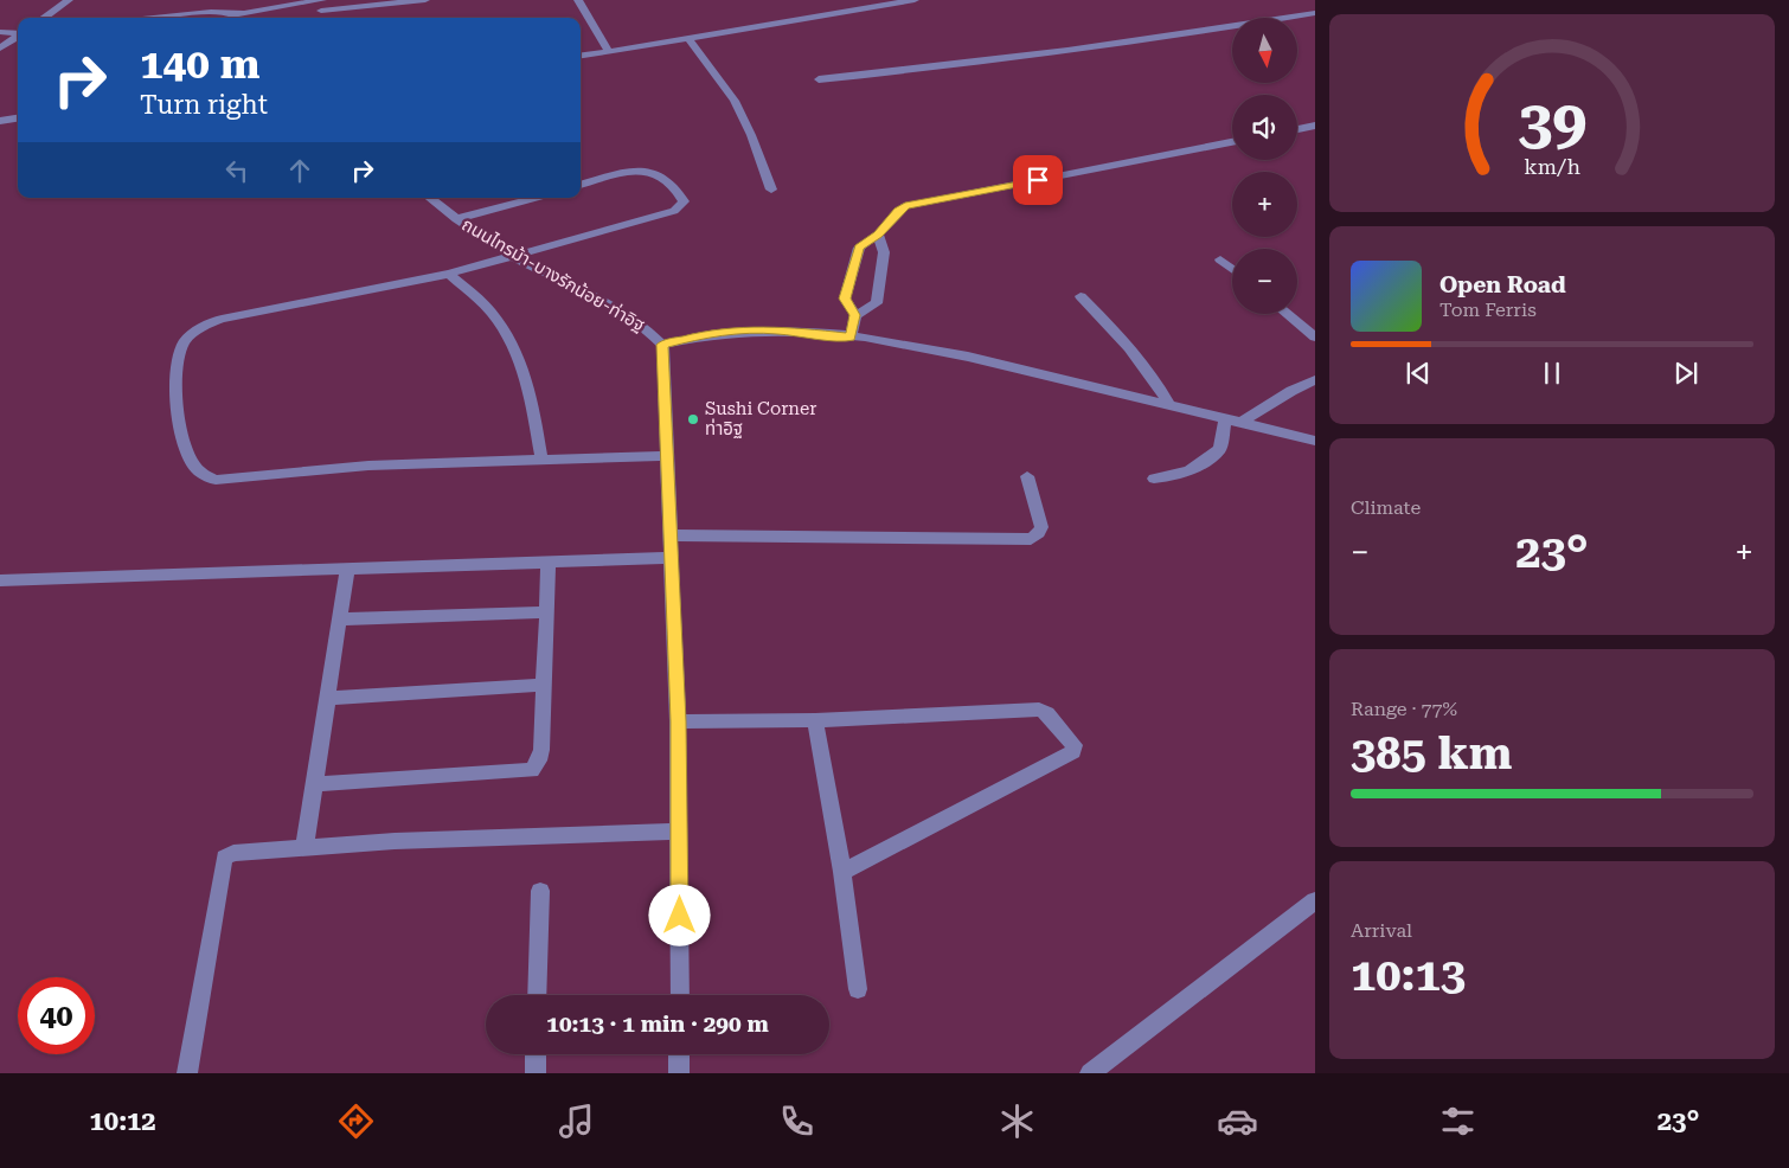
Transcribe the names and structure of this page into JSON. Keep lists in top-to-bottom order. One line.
{"streets":{"street":["ถนนไทรม้า-บางรักน้อย-ท่าอิฐ"]},"places":["Sushi Corner ท่าอิฐ"],"north":"bottom","page":{"map_buttons":["+","−"],"turn":["140 m","Turn right"],"song":["Open Road","Tom Ferris"],"tile":["Climate",["Range · 77%","385 km"],["Arrival","10:13"]],"heat":["−","23°","+"],"limit":"40","trip":"10:13 · 1 min · 290 m","tabs":["10:12","23°"],"gauge":["39","km/h"]}}
